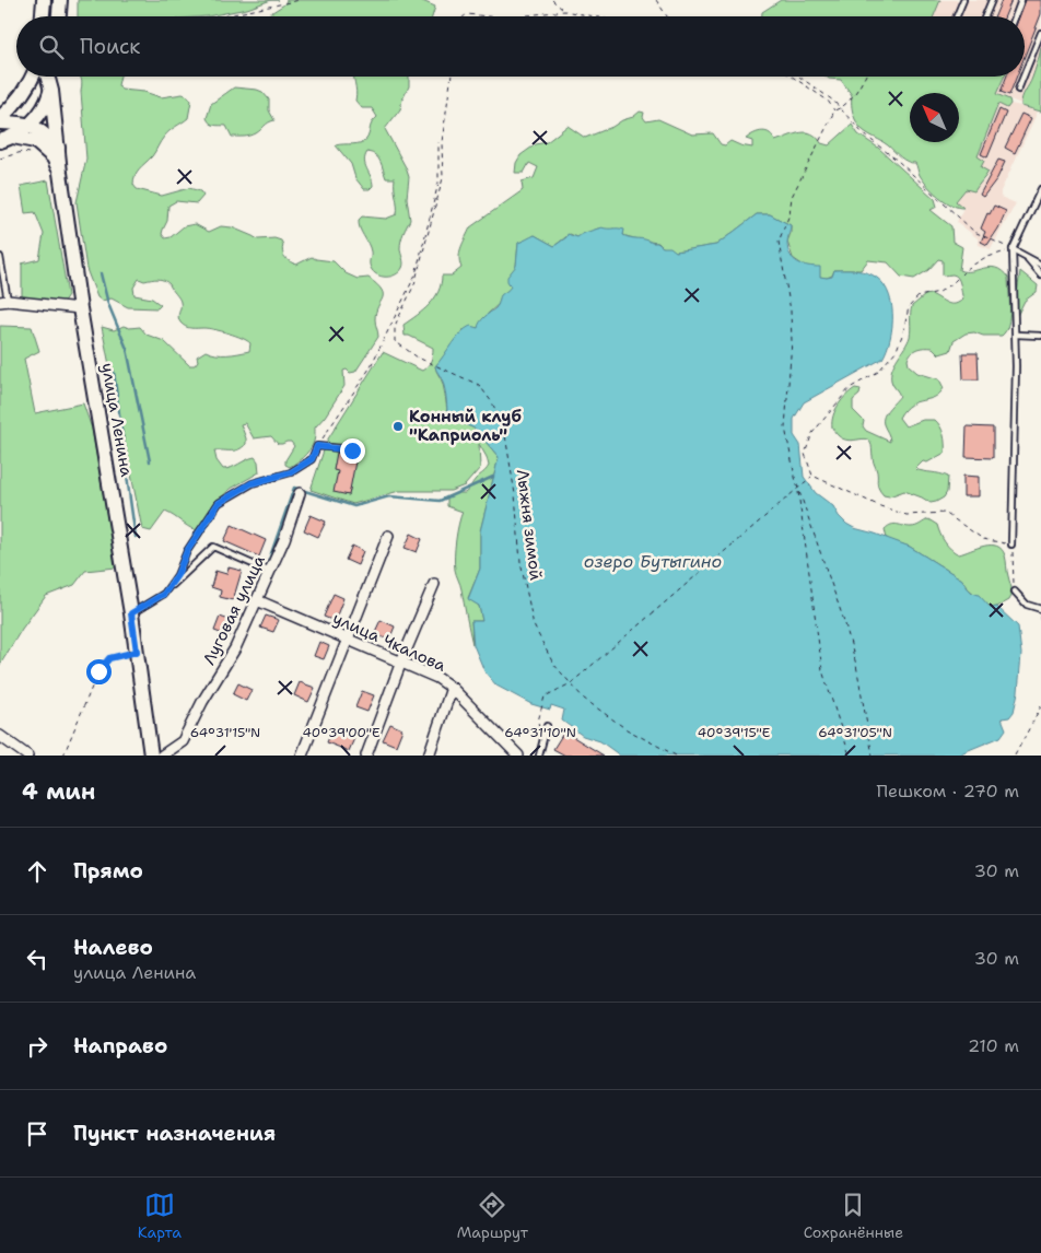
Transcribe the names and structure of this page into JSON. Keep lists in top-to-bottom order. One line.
{"streets":{"street":["улица Ленина","Луговая улица","улица Чкалова"],"path":["Лыжня зимой"]},"crossings":[["Луговая улица","улица Чкалова"]],"water":["озеро Бутыгино"],"places":["Конный клуб \"Каприоль\""],"north":"top left","page":{"search":"Поиск","heading":["4 мин","Пешком · 270 m"],"list":[["Прямо","30 m"],["Налево","улица Ленина","30 m"],["Направо","210 m"],"Пункт назначения"],"nav":["Карта","Маршрут","Сохранённые"]},"coordinates":["40°39'00\"E","40°39'15\"E","64°31'15\"N","64°31'10\"N","64°31'05\"N"]}
